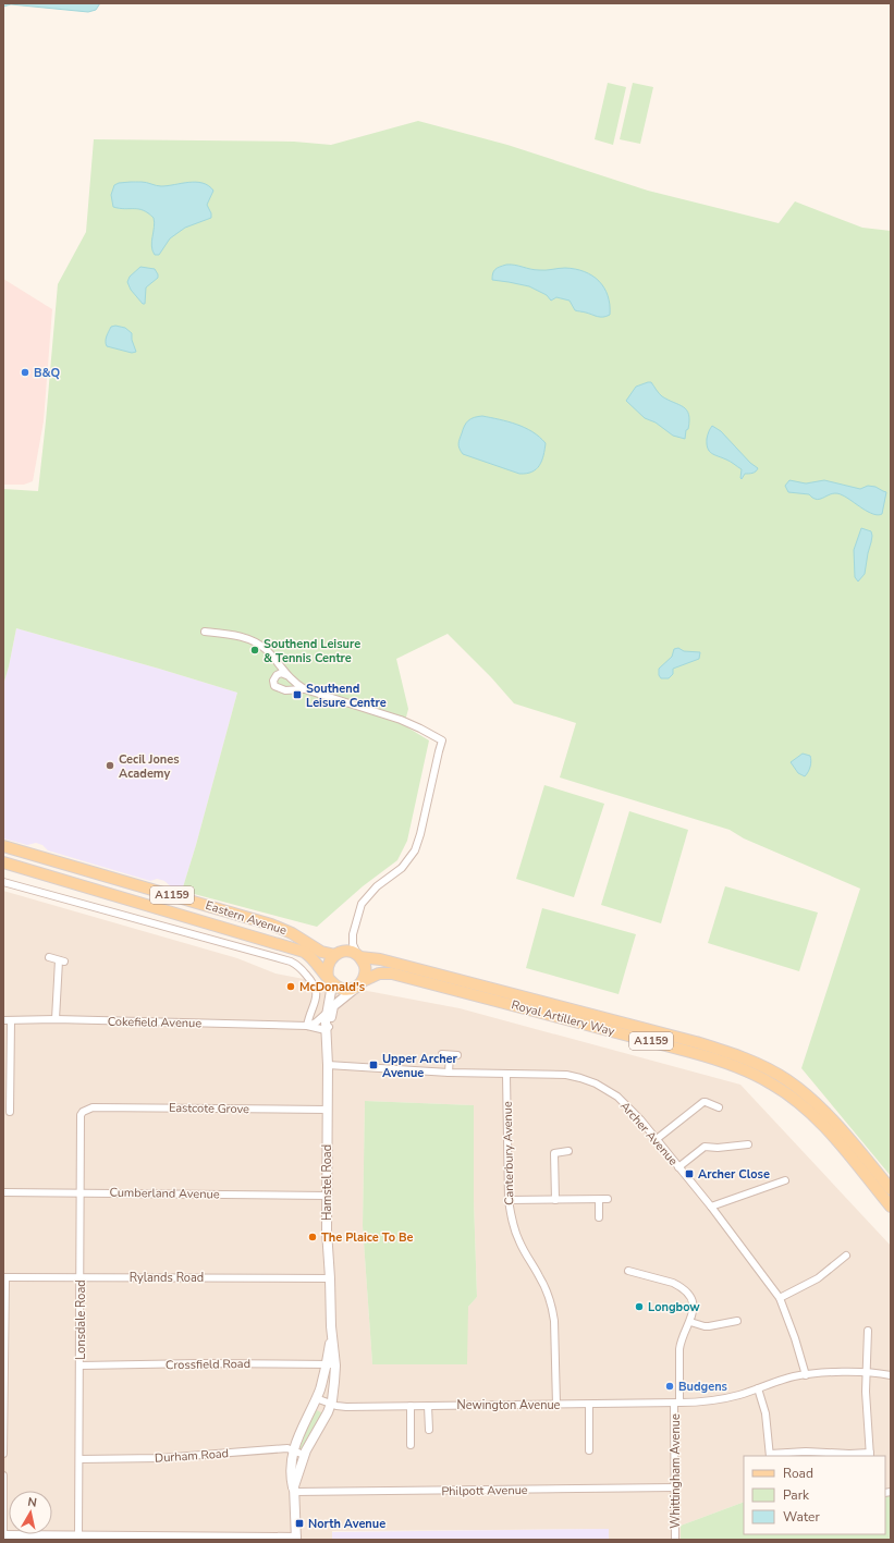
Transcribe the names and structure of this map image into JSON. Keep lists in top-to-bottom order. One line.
{"streets":{"main road":["A1159","Eastern Avenue","Royal Artillery Way"],"street":["Cokefield Avenue","Eastcote Grove","Archer Avenue","Canterbury Avenue","Hamstel Road","Cumberland Avenue","Rylands Road","Lonsdale Road","Crossfield Road","Newington Avenue","Durham Road","Whittingham Avenue","Philpott Avenue"]},"crossings":[["Eastern Avenue","Royal Artillery Way"],["Eastern Avenue","Hamstel Road"],["Royal Artillery Way","Hamstel Road"],["Cokefield Avenue","Hamstel Road"],["Eastcote Grove","Hamstel Road"],["Eastcote Grove","Lonsdale Road"],["Archer Avenue","Canterbury Avenue"],["Archer Avenue","Hamstel Road"],["Archer Avenue","Newington Avenue"],["Canterbury Avenue","Newington Avenue"],["Hamstel Road","Cumberland Avenue"],["Hamstel Road","Rylands Road"],["Hamstel Road","Crossfield Road"],["Hamstel Road","Newington Avenue"],["Hamstel Road","Durham Road"],["Hamstel Road","Philpott Avenue"],["Cumberland Avenue","Lonsdale Road"],["Rylands Road","Lonsdale Road"],["Lonsdale Road","Crossfield Road"],["Lonsdale Road","Durham Road"],["Newington Avenue","Whittingham Avenue"],["Whittingham Avenue","Philpott Avenue"]],"places":{"other":["B&Q","Southend Leisure & Tennis Centre","Cecil Jones Academy","McDonald's","The Plaice To Be","Longbow","Budgens"],"transit":["Southend Leisure Centre","Upper Archer Avenue","Archer Close","North Avenue"]},"legend":["Road","Park","Water"],"north":"top"}
